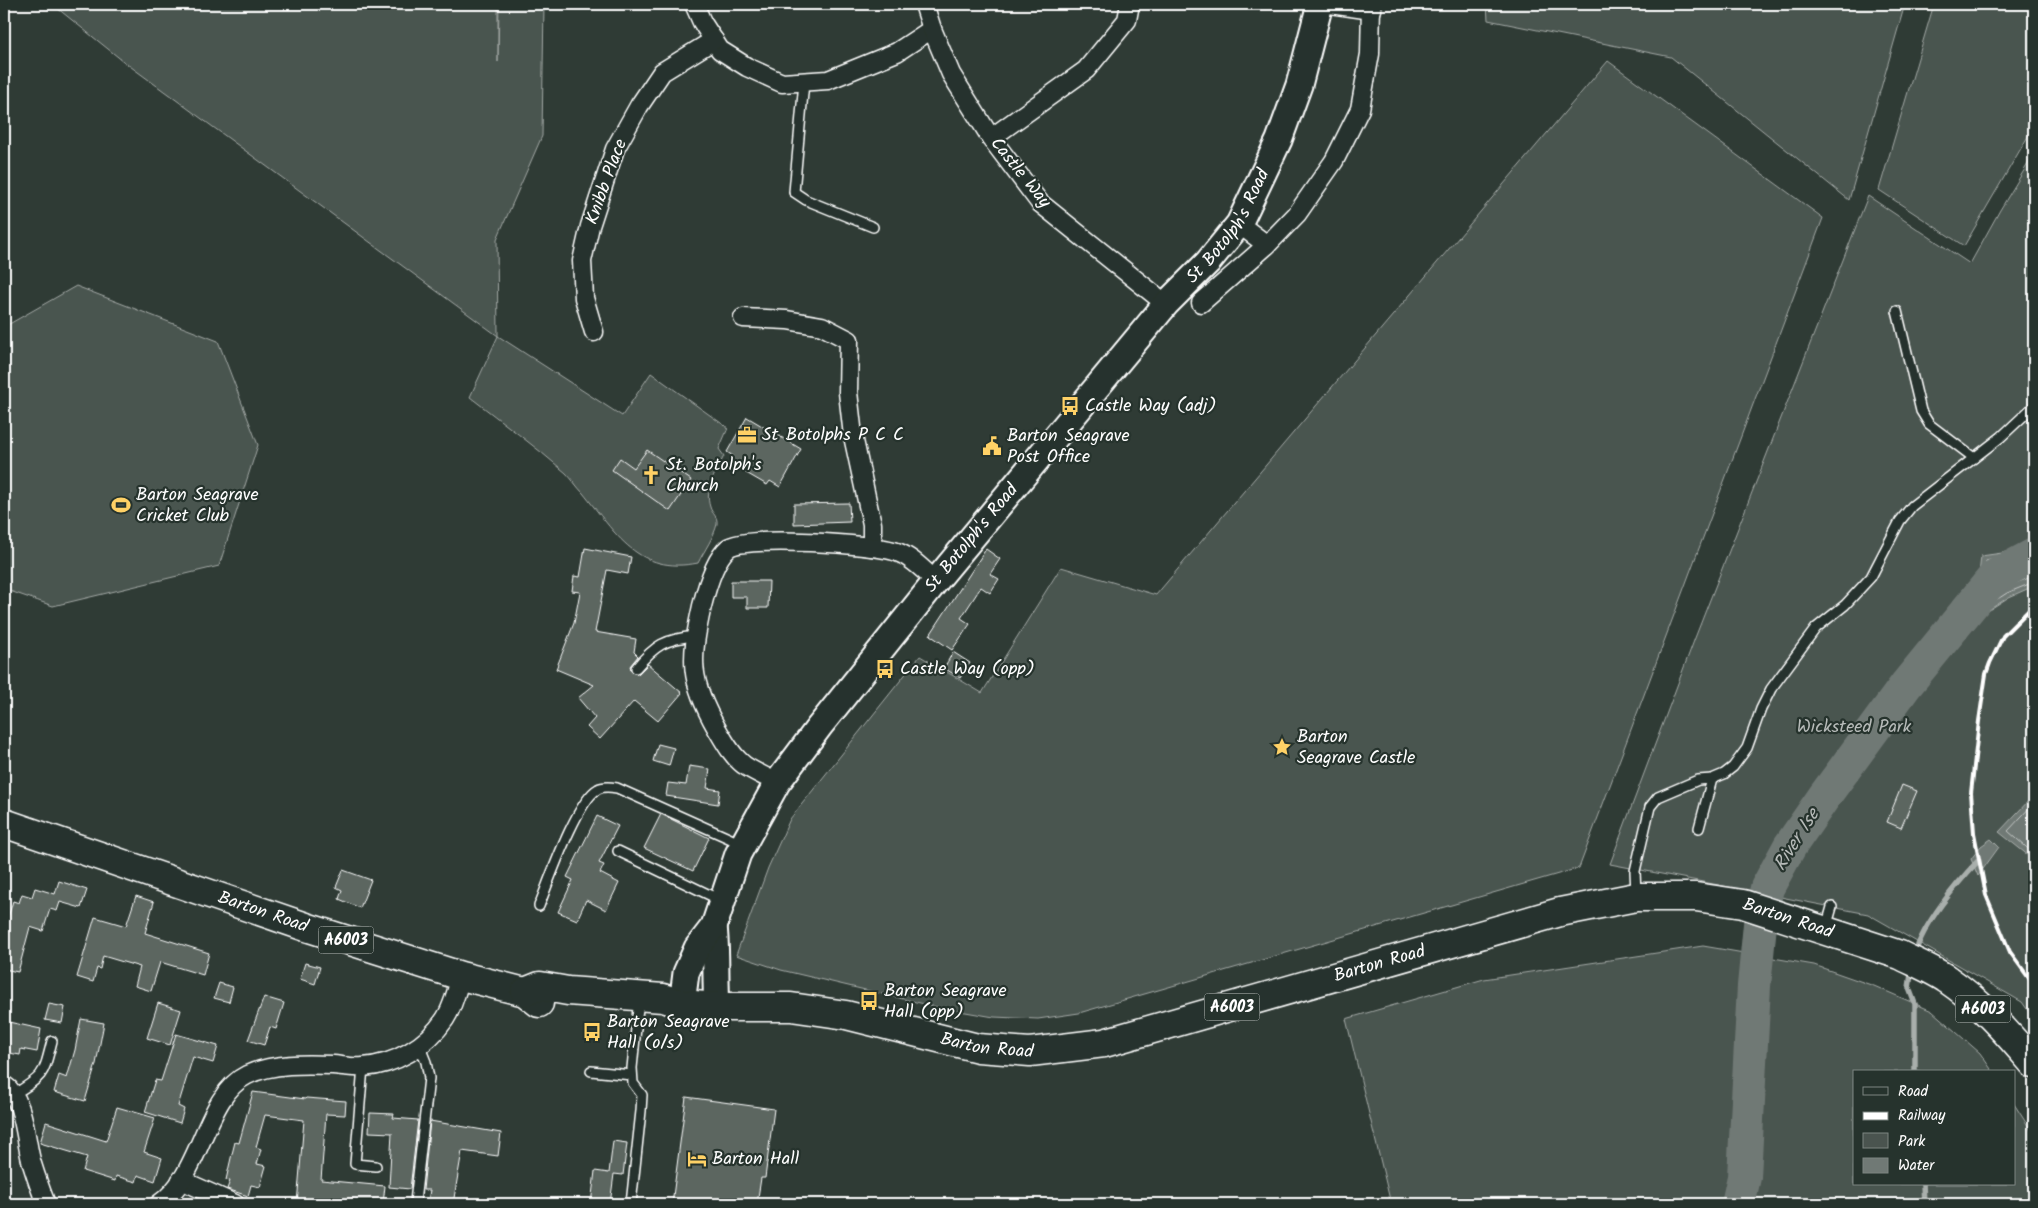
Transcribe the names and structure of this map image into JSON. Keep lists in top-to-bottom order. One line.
{"streets":{"main road":["Barton Road","A6003"],"street":["Castle Way","Knibb Place","St Botolph's Road"]},"crossings":[["Castle Way","St Botolph's Road"],["St Botolph's Road","Barton Road"]],"water":["River Ise"],"parks":["Wicksteed Park"],"places":{"bus stop":["Castle Way (adj)","Castle Way (opp)","Barton Seagrave Hall (opp)","Barton Seagrave Hall (o/s)"],"office":["St Botolphs P C C"],"public building":["Barton Seagrave Post Office"],"church":["St. Botolph's Church"],"sports":["Barton Seagrave Cricket Club"],"place":["Barton Seagrave Castle"],"hotel":["Barton Hall"]},"legend":["Road","Railway","Park","Water"]}
